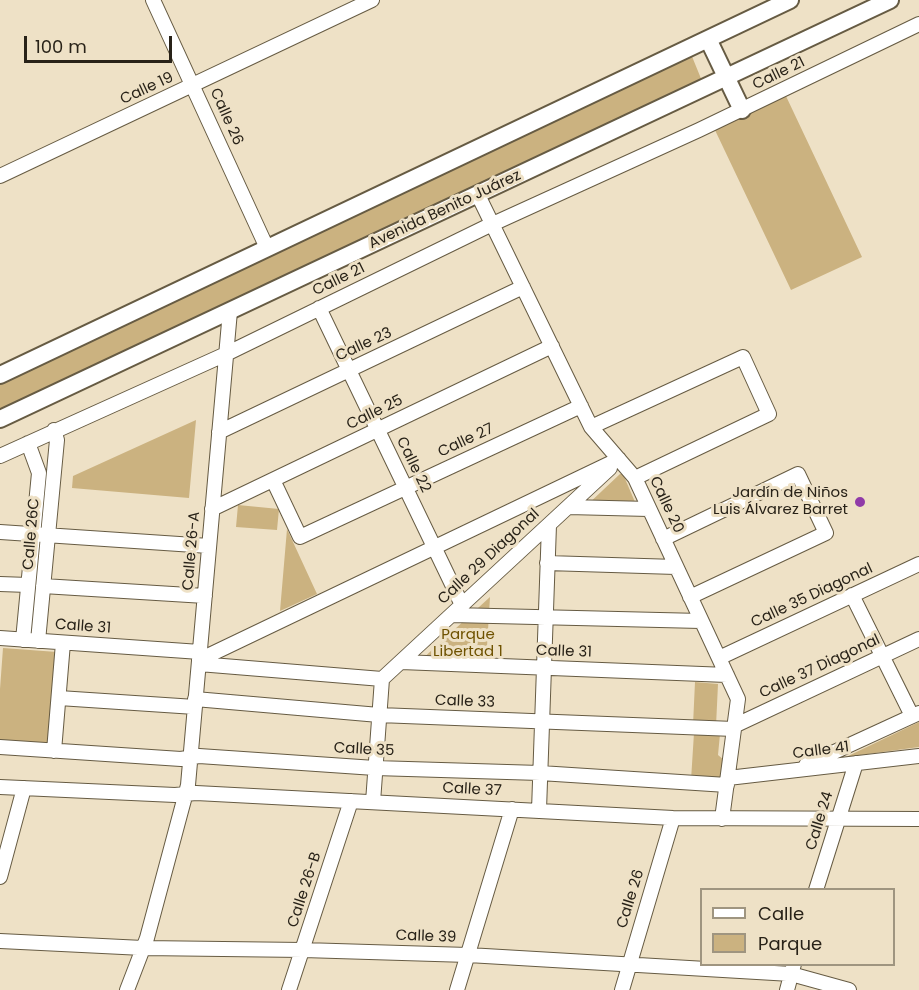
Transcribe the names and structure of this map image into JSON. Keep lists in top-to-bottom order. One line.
{"streets":{"main road":["Avenida Benito Juárez"],"street":["Calle 21","Calle 19","Calle 26","Calle 23","Calle 25","Calle 27","Calle 22","Calle 20","Calle 26C","Calle 26-A","Calle 29 Diagonal","Calle 35 Diagonal","Calle 31","Calle 37 Diagonal","Calle 33","Calle 35","Calle 41","Calle 37","Calle 24","Calle 26-B","Calle 39"]},"crossings":[["Calle 21","Calle 22"],["Calle 21","Calle 20"],["Calle 21","Calle 26C"],["Calle 21","Calle 26-A"],["Calle 19","Calle 26"],["Calle 26","Calle 37"],["Calle 26","Calle 39"],["Avenida Benito Juárez","Calle 20"],["Avenida Benito Juárez","Calle 26-A"],["Calle 23","Calle 22"],["Calle 23","Calle 20"],["Calle 23","Calle 26-A"],["Calle 25","Calle 27"],["Calle 25","Calle 22"],["Calle 25","Calle 20"],["Calle 25","Calle 26-A"],["Calle 27","Calle 22"],["Calle 27","Calle 20"],["Calle 22","Calle 29 Diagonal"],["Calle 20","Calle 29 Diagonal"],["Calle 20","Calle 35 Diagonal"],["Calle 20","Calle 31"],["Calle 20","Calle 37 Diagonal"],["Calle 20","Calle 33"],["Calle 20","Calle 35"],["Calle 20","Calle 41"],["Calle 20","Calle 37"],["Calle 26C","Calle 31"],["Calle 26-A","Calle 31"],["Calle 26-A","Calle 33"],["Calle 26-A","Calle 35"],["Calle 26-A","Calle 37"],["Calle 29 Diagonal","Calle 31"],["Calle 37 Diagonal","Calle 33"],["Calle 35","Calle 41"],["Calle 41","Calle 24"],["Calle 37","Calle 24"],["Calle 37","Calle 26-B"],["Calle 26-B","Calle 39"]],"parks":["Parque Libertad 1"],"places":["Jardín de Niños Luis Álvarez Barret"],"legend":["Calle","Parque"],"scale_bar":"100 m"}
